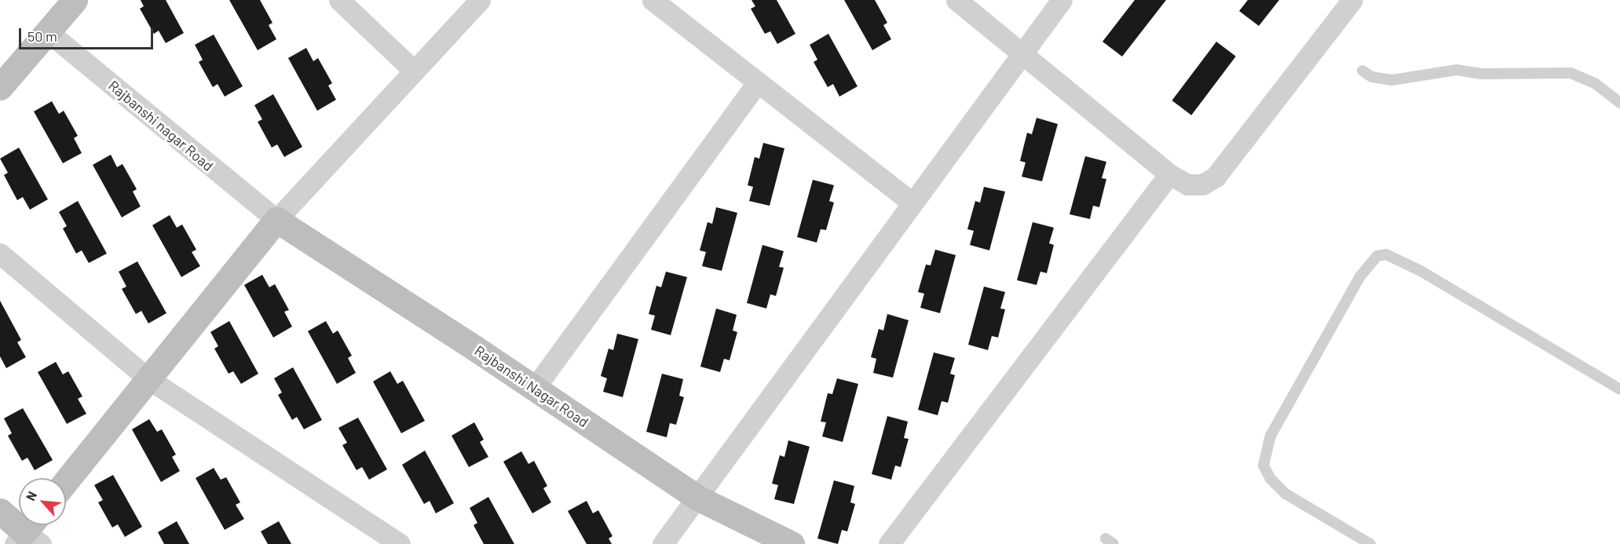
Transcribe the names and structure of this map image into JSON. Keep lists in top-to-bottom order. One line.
{"streets":{"street":["Rajbanshi nagar Road","Rajbanshi Nagar Road"]},"crossings":[["Rajbanshi nagar Road","Rajbanshi Nagar Road"]],"scale_bar":"50 m","north":"top left"}
